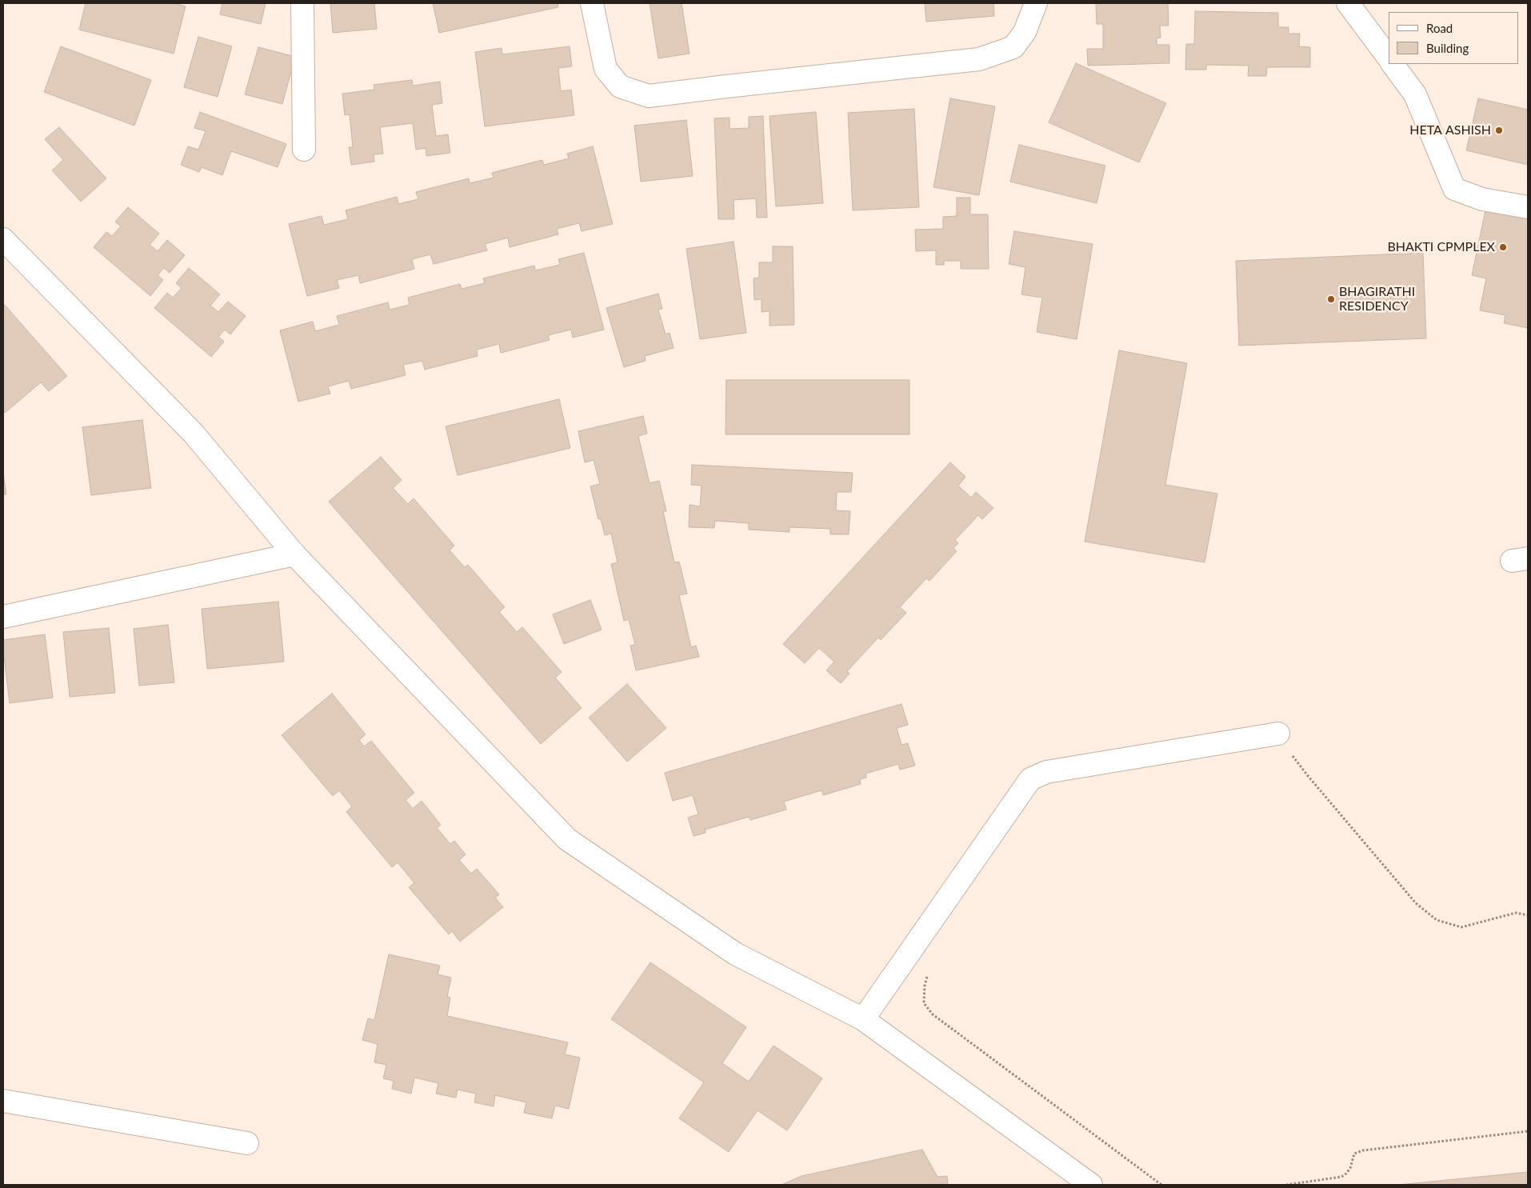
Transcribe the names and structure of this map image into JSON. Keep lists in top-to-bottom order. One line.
{"places":["HETA ASHISH","BHAKTI CPMPLEX","BHAGIRATHI RESIDENCY"],"legend":["Road","Building"]}
